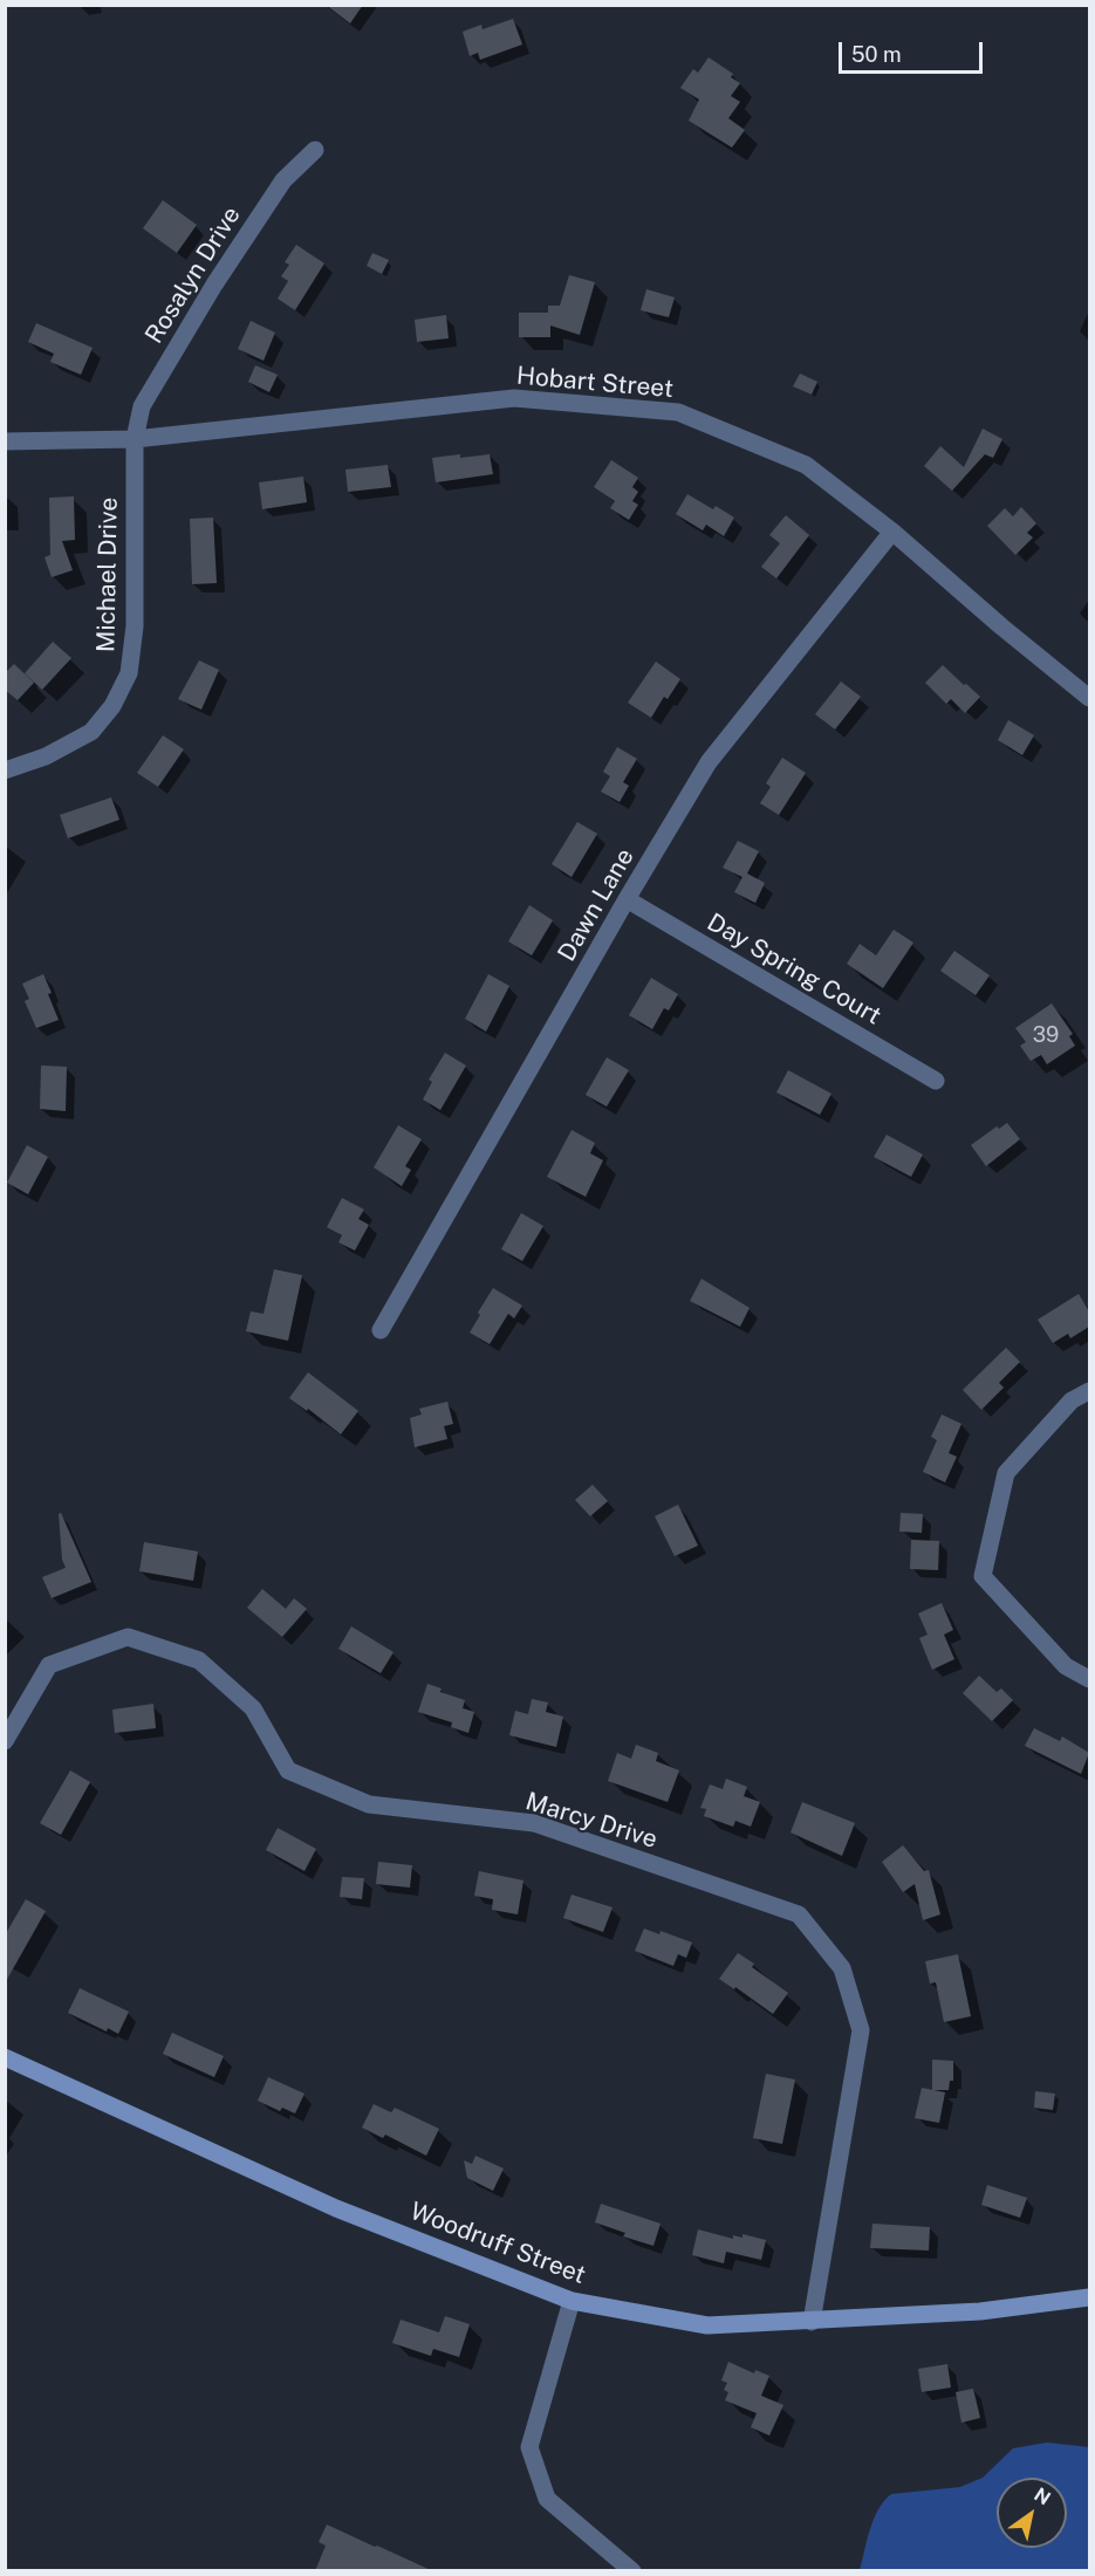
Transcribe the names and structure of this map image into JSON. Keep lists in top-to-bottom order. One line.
{"streets":{"street":["Rosalyn Drive","Hobart Street","Michael Drive","Dawn Lane","Day Spring Court","Marcy Drive","Woodruff Street"]},"crossings":[["Rosalyn Drive","Hobart Street"],["Rosalyn Drive","Michael Drive"],["Hobart Street","Michael Drive"],["Hobart Street","Dawn Lane"],["Dawn Lane","Day Spring Court"],["Marcy Drive","Woodruff Street"]],"house_numbers":["39"],"scale_bar":"50 m","north":"top right"}
